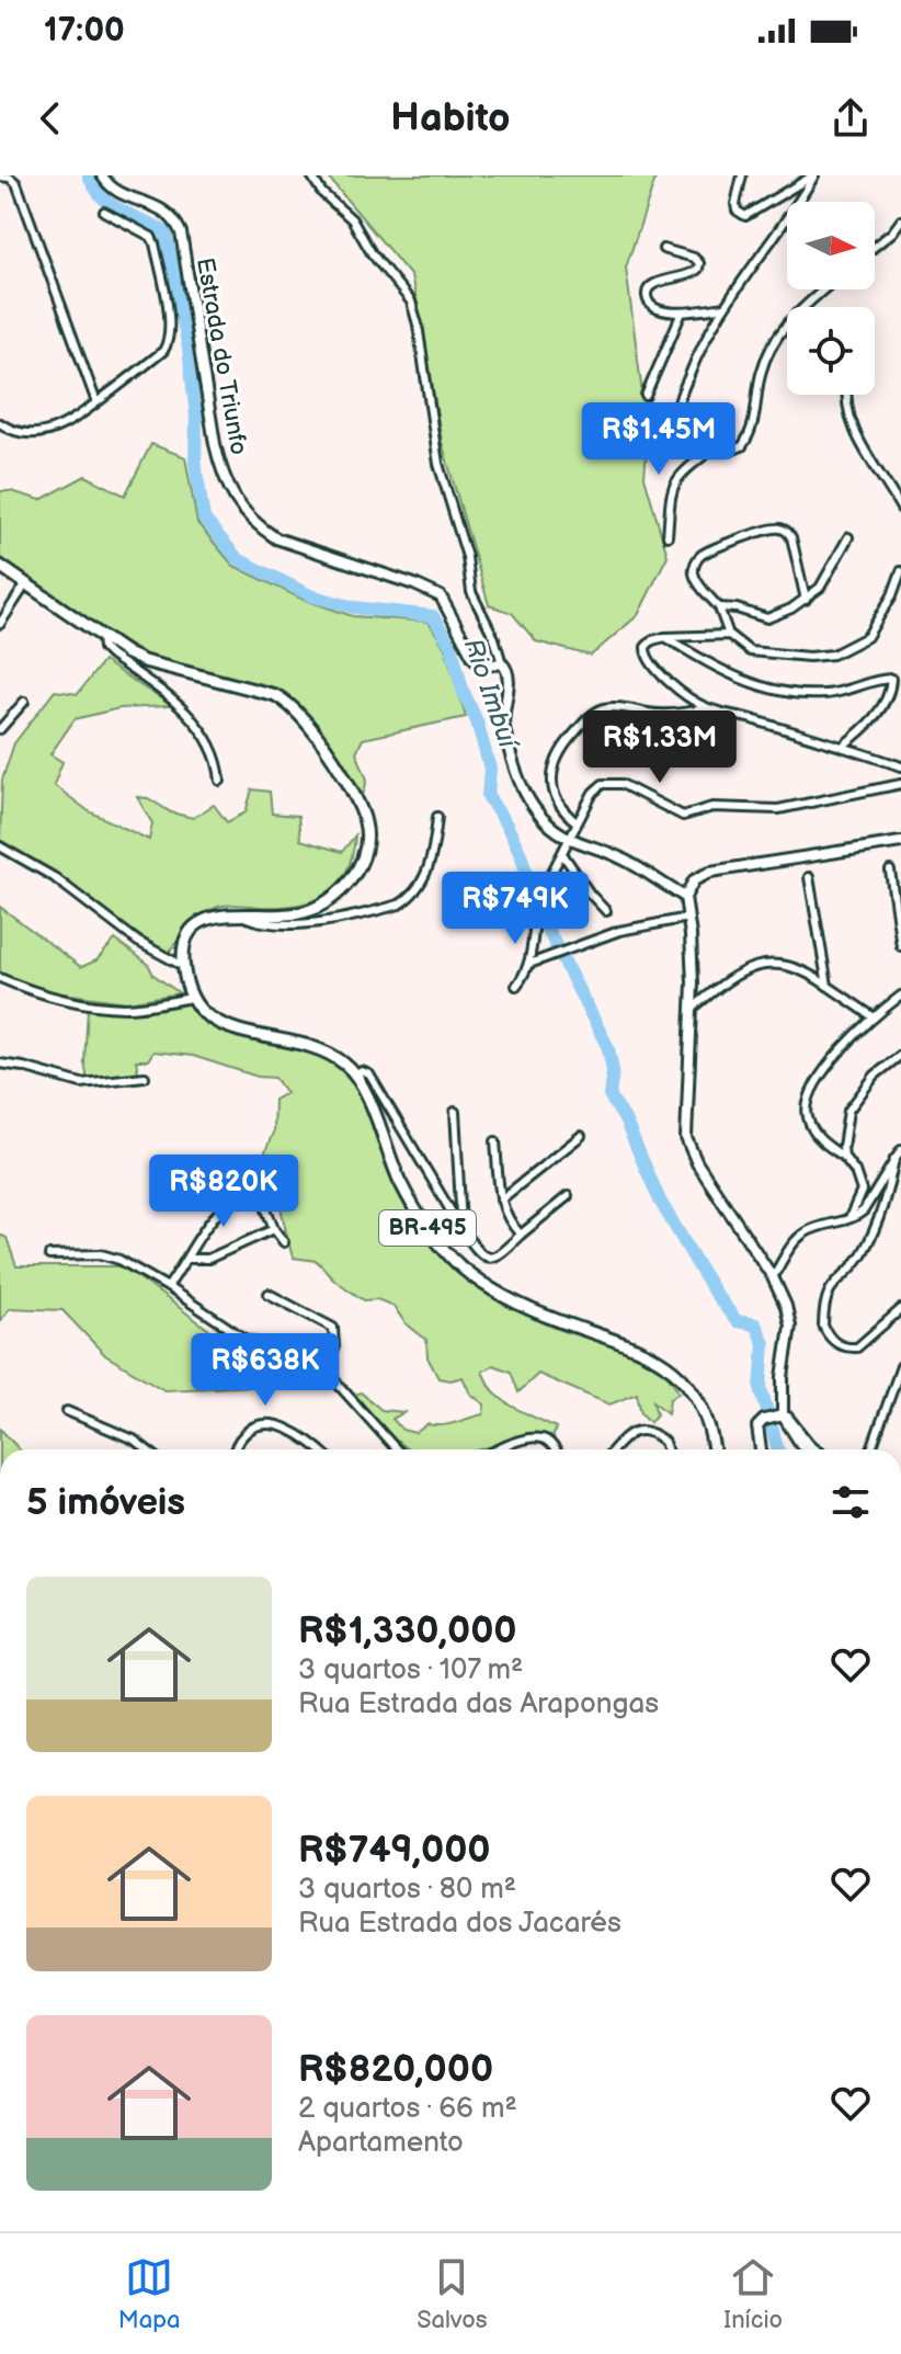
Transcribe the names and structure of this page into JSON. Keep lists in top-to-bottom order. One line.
{"streets":{"main road":["BR-495"],"street":["Estrada do Triunfo"]},"water":["Rio Imbuí"],"north":"right","page":{"status":"17:00","header":"Habito","price":["R$1.45M","R$1.33M","R$749K","R$820K","R$638K"],"heading":"5 imóveis","list":[{"name":"R$1,330,000","note":"3 quartos · 107 m² · Rua Estrada das Arapongas"},{"name":"R$749,000","note":"3 quartos · 80 m² · Rua Estrada dos Jacarés"},{"name":"R$820,000","note":"2 quartos · 66 m² · Apartamento"}],"tabs":["Mapa","Salvos","Início"]}}
